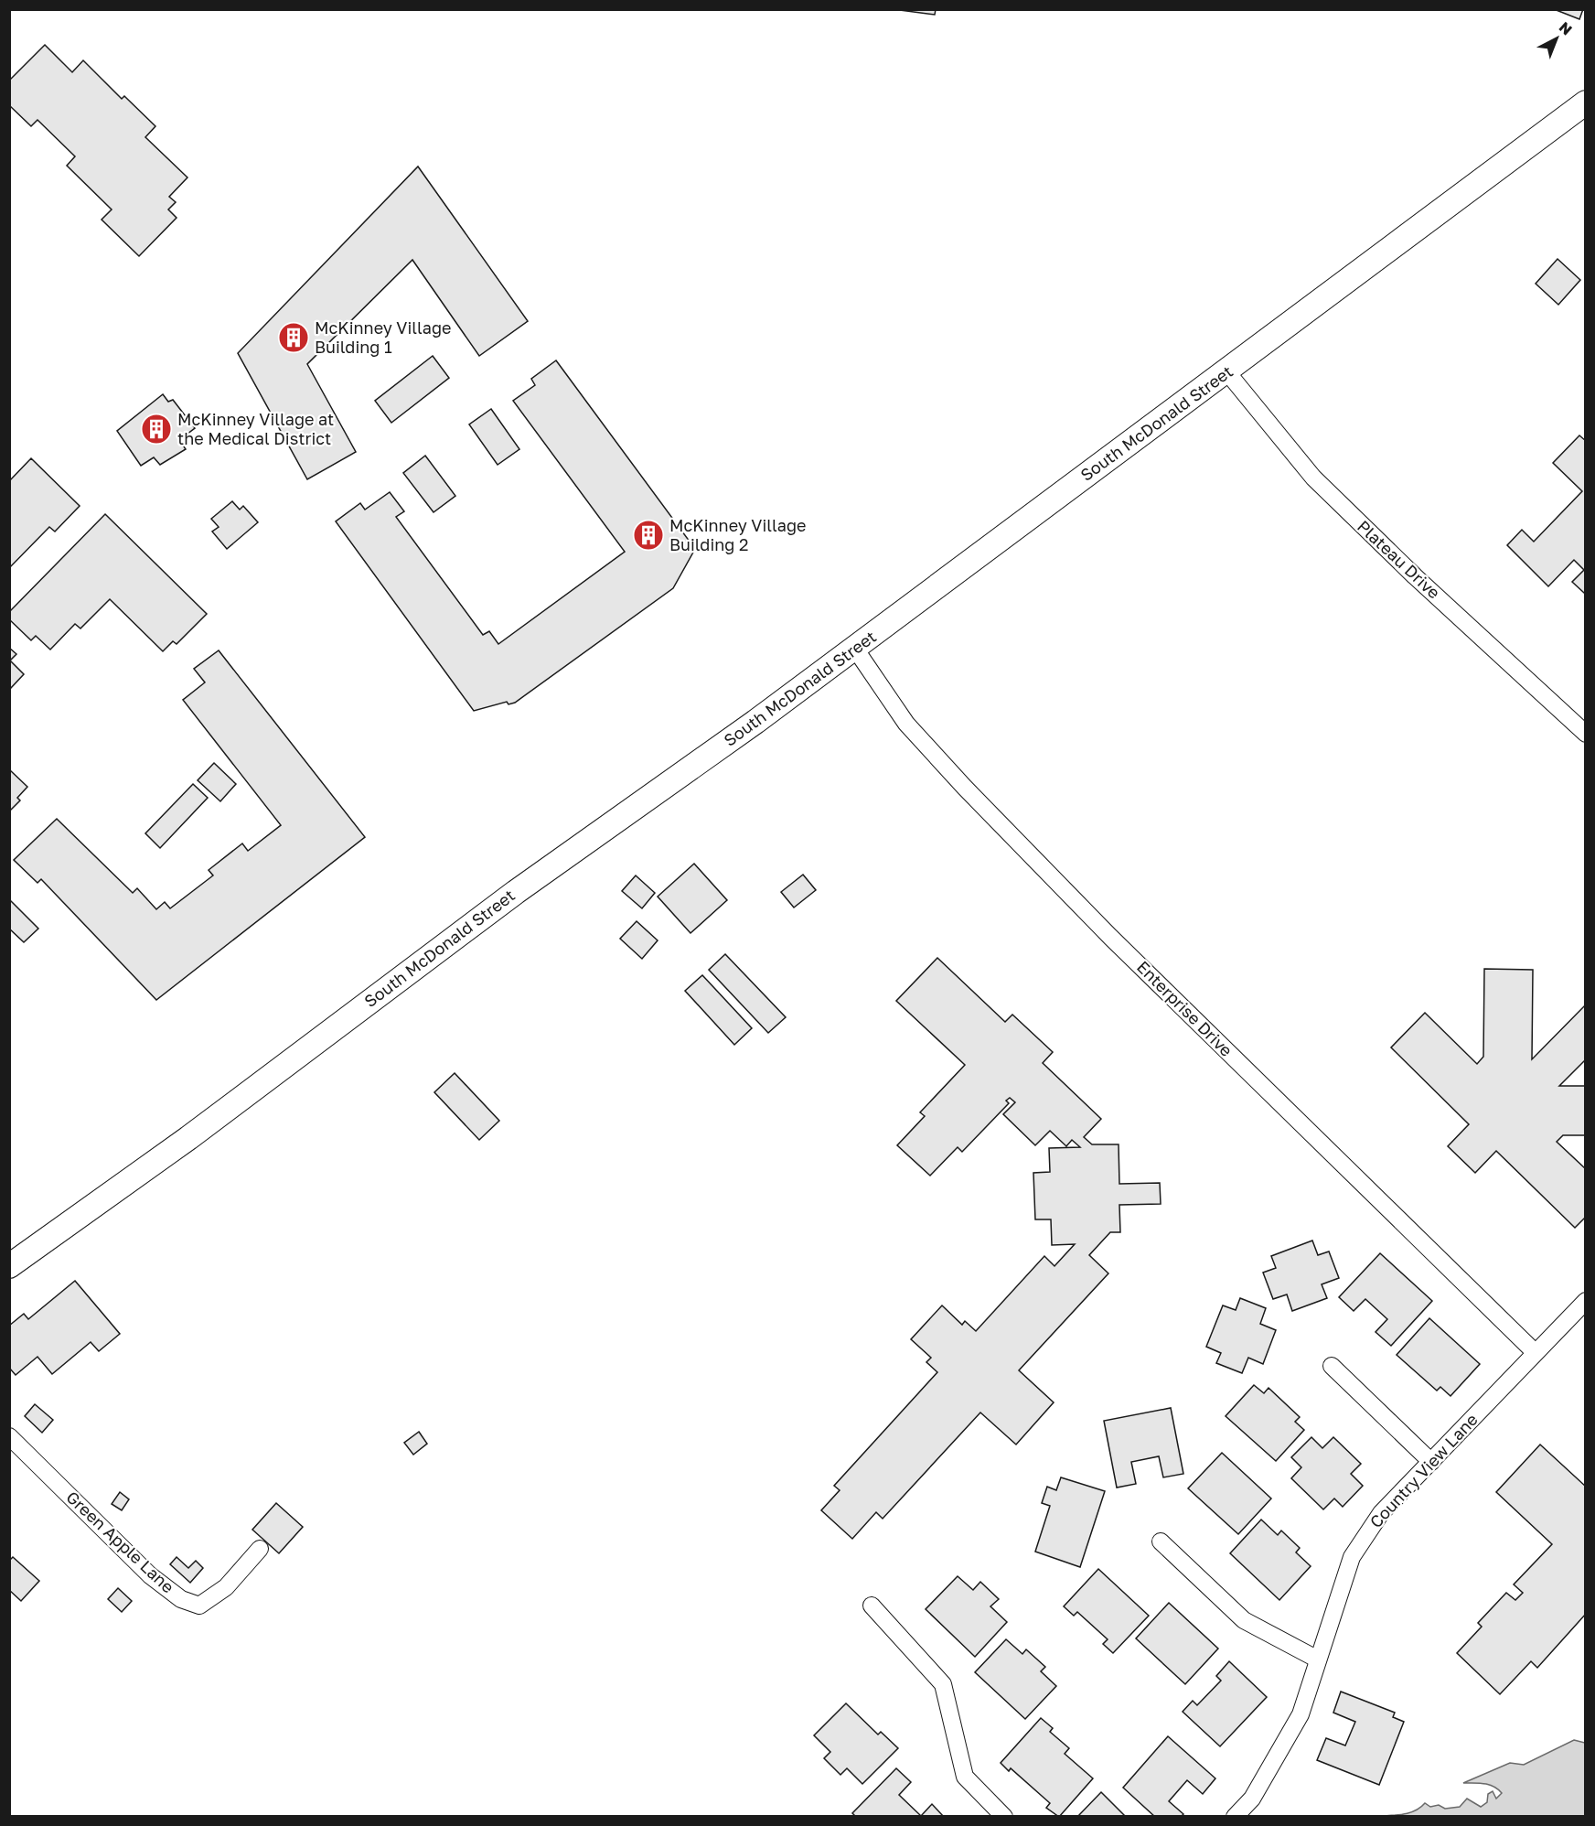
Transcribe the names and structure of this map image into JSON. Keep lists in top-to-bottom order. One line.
{"streets":{"main road":["South McDonald Street"],"street":["Plateau Drive","Enterprise Drive","Country View Lane","Green Apple Lane"]},"crossings":[["South McDonald Street","Plateau Drive"],["South McDonald Street","Enterprise Drive"],["Enterprise Drive","Country View Lane"]],"places":{"building":["McKinney Village Building 1","McKinney Village at the Medical District","McKinney Village Building 2"]},"north":"top right"}
